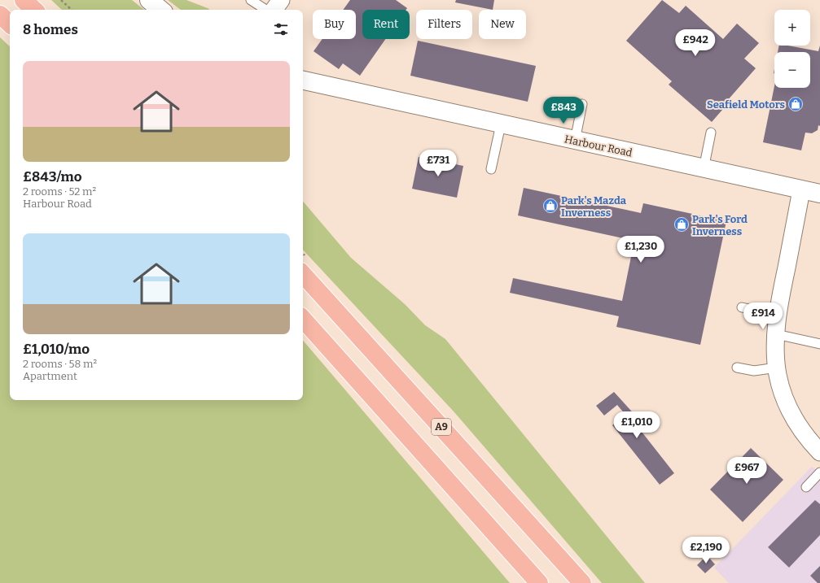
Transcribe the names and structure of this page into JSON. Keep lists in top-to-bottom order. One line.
{"streets":{"highway":["A9"],"street":["Harbour Road"]},"places":{"shop":["Seafield Motors","Park's Mazda Inverness","Park's Ford Inverness"]},"page":{"map_buttons":["+","−"],"chip":["Buy","Rent","Filters","New"],"heading":"8 homes","price":["£942","£843","£731","£1,230","£914","£1,010","£967","£2,190"],"list":[{"name":"£843/mo","note":"2 rooms · 52 m² · Harbour Road"},{"name":"£1,010/mo","note":"2 rooms · 58 m² · Apartment"}]}}
